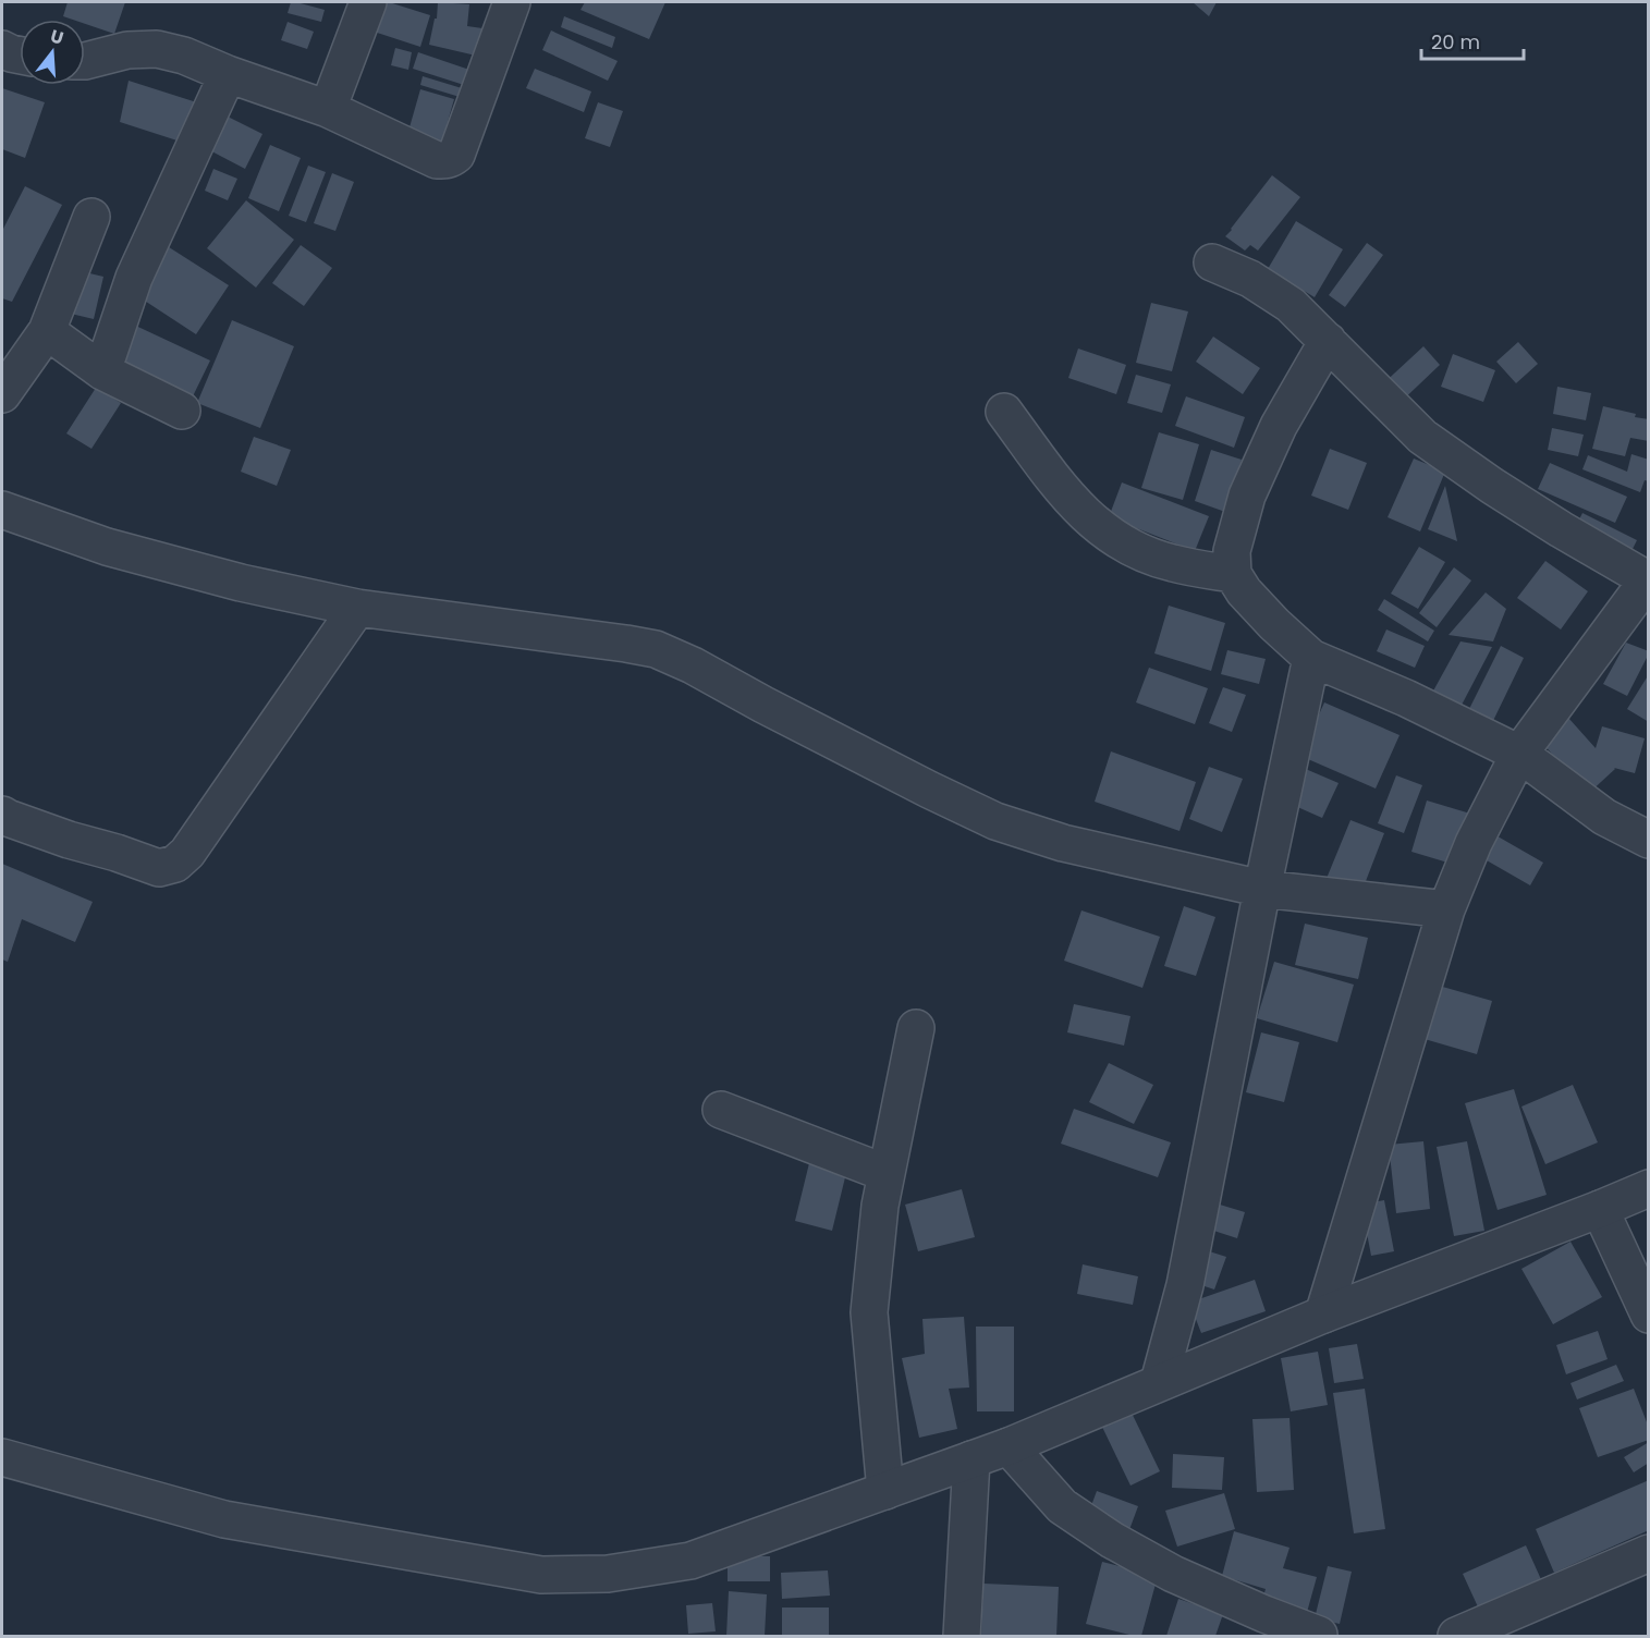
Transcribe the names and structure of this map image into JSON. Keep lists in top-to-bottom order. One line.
{"scale_bar":"20 m","north":"top"}
